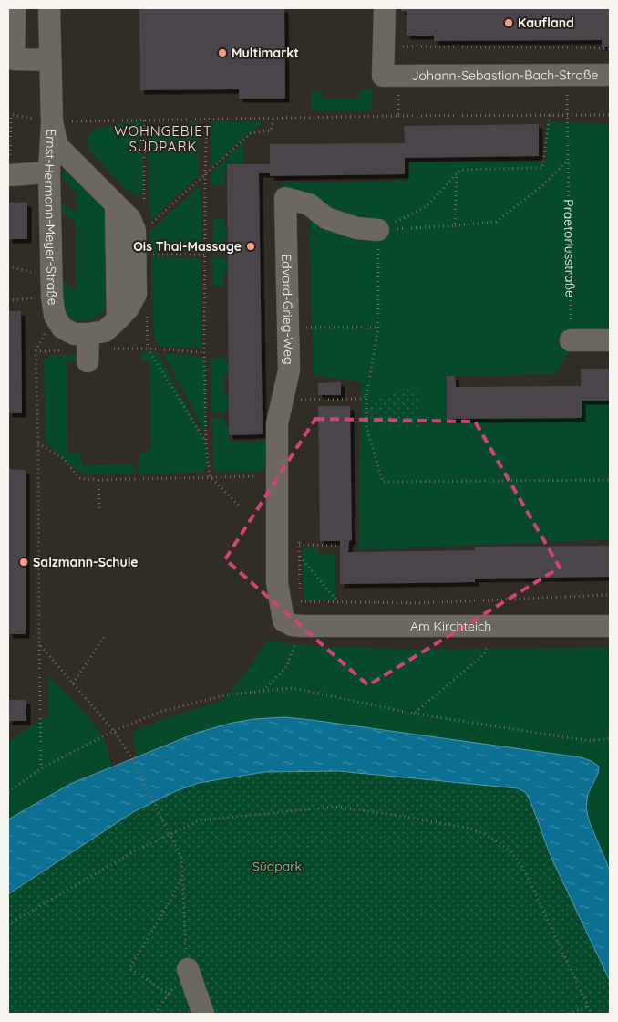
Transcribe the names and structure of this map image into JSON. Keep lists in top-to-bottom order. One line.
{"streets":{"street":["Johann-Sebastian-Bach-Straße","Ernst-Hermann-Meyer-Straße","Edvard-Grieg-Weg","Am Kirchteich"],"path":["Praetoriusstraße"]},"crossings":[["Edvard-Grieg-Weg","Am Kirchteich"]],"districts":["WOHNGEBIET SÜDPARK"],"parks":["Südpark"],"places":["Kaufland","Multimarkt","Ois Thai-Massage","Salzmann-Schule"]}
